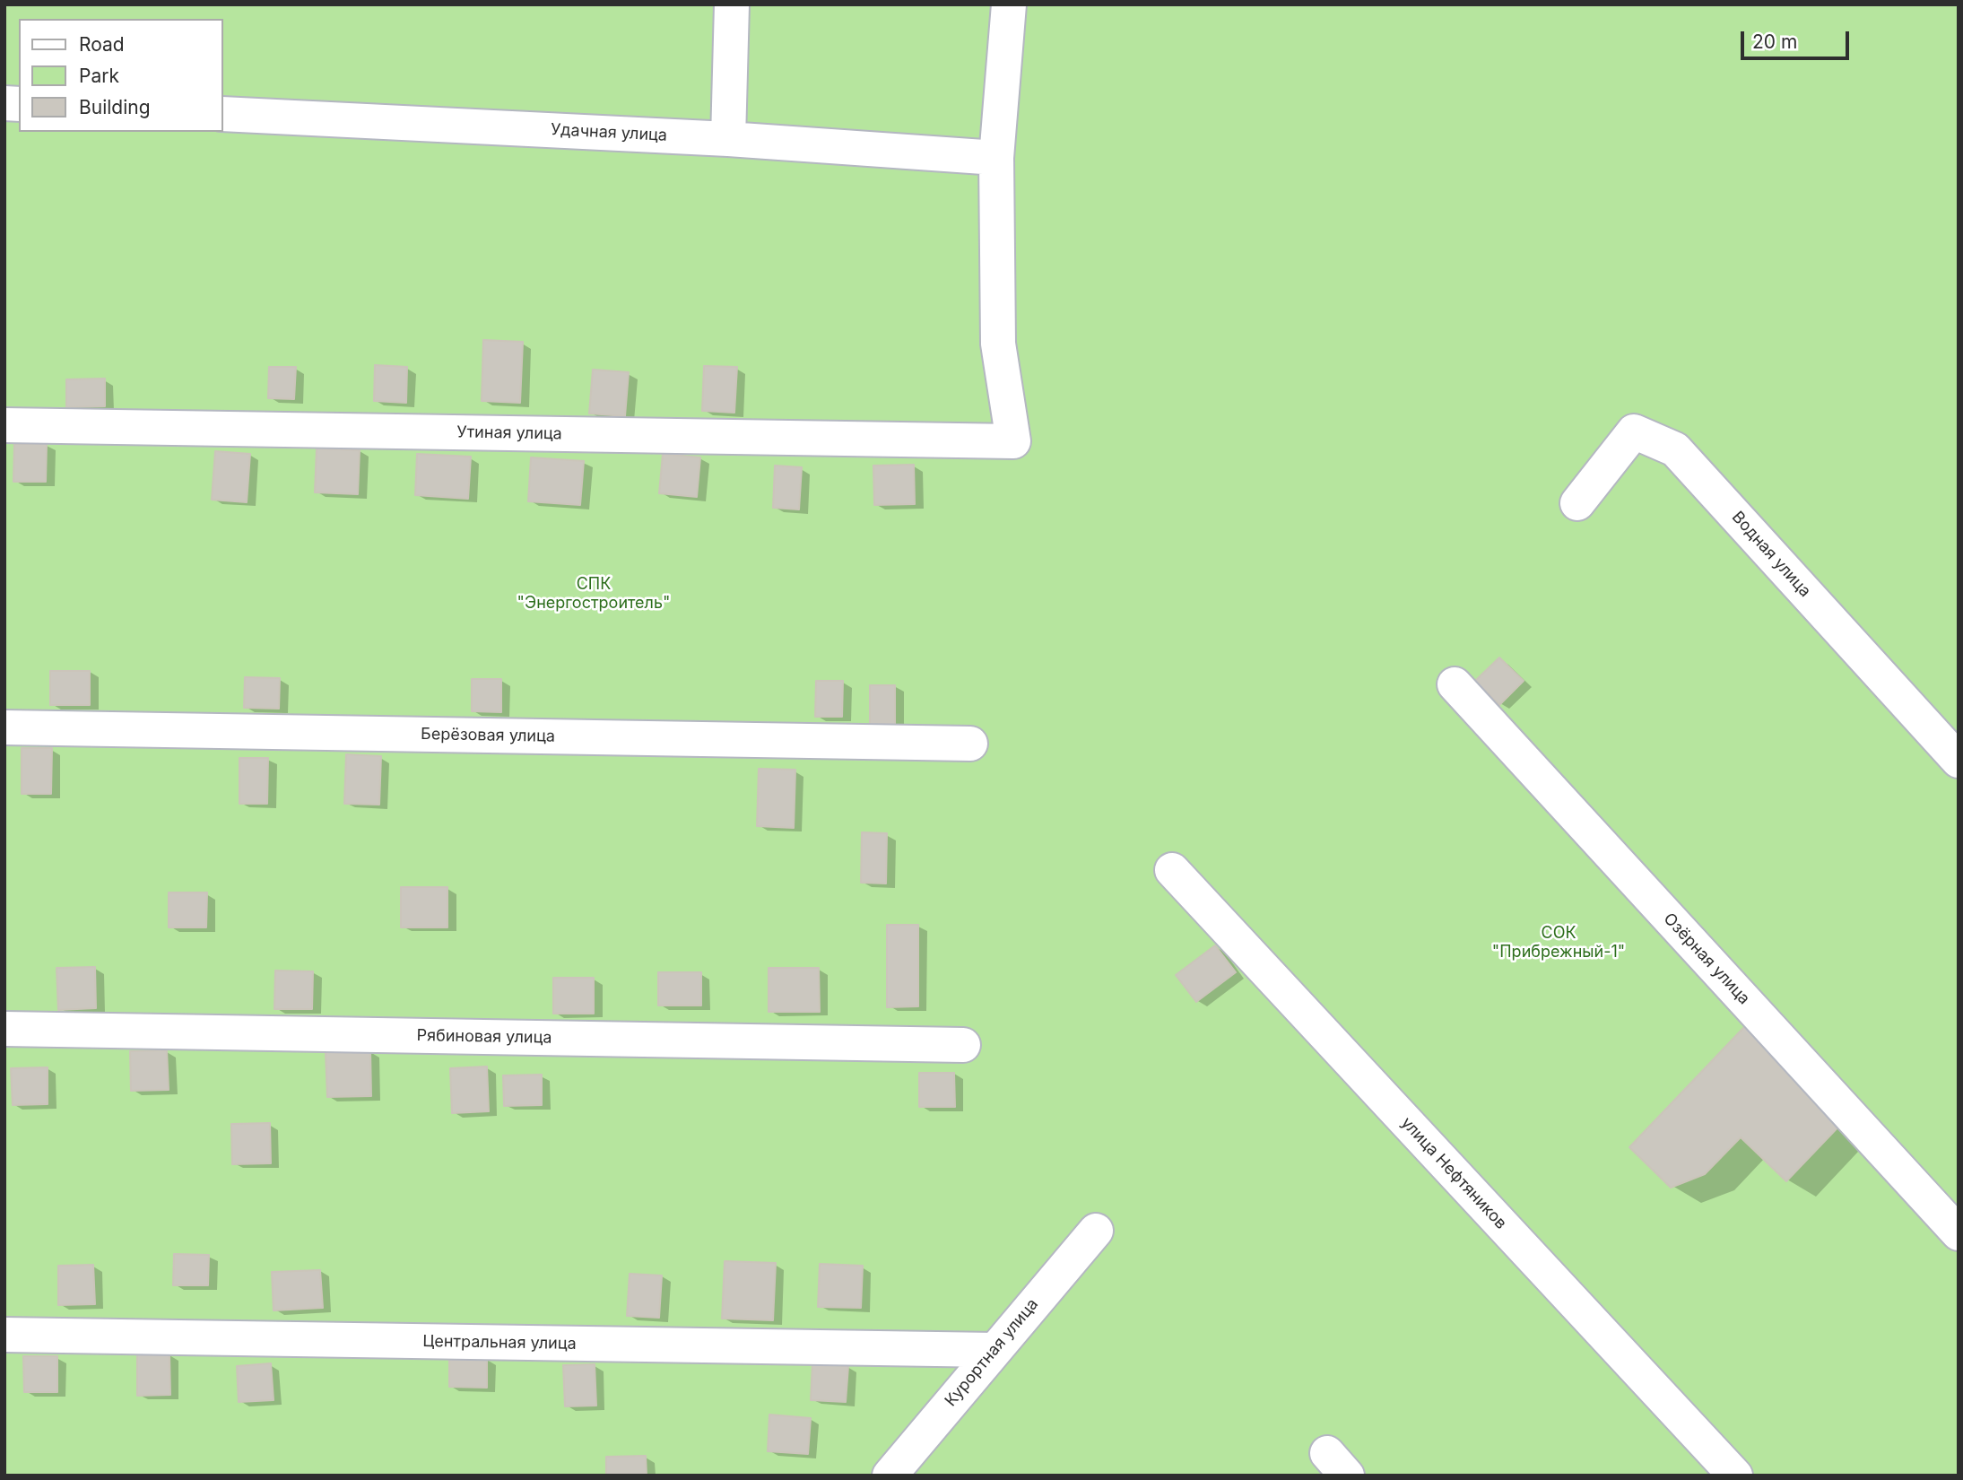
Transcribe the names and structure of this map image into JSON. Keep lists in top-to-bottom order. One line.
{"streets":{"street":["Удачная улица","Утиная улица","Водная улица","Берёзовая улица","Озёрная улица","Рябиновая улица","улица Нефтяников","Центральная улица","Курортная улица"]},"crossings":[["Удачная улица","Утиная улица"],["Центральная улица","Курортная улица"]],"parks":["СПК \"Энергостроитель\"","СОК \"Прибрежный-1\""],"legend":["Road","Park","Building"],"scale_bar":"20 m"}
